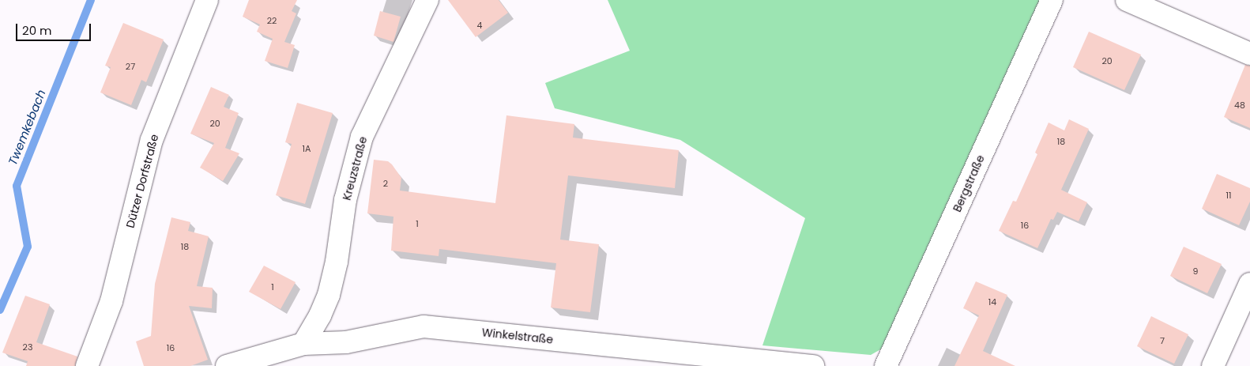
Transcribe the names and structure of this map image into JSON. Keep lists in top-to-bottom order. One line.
{"streets":{"street":["Kreuzstraße","Dützer Dorfstraße","Bergstraße","Winkelstraße"]},"crossings":[["Kreuzstraße","Winkelstraße"]],"water":["Twemkebach"],"house_numbers":["22","4","20","27","48","20","18","1A","2","11","1","16","18","9","1","14","7","23","16"],"scale_bar":"20 m"}
